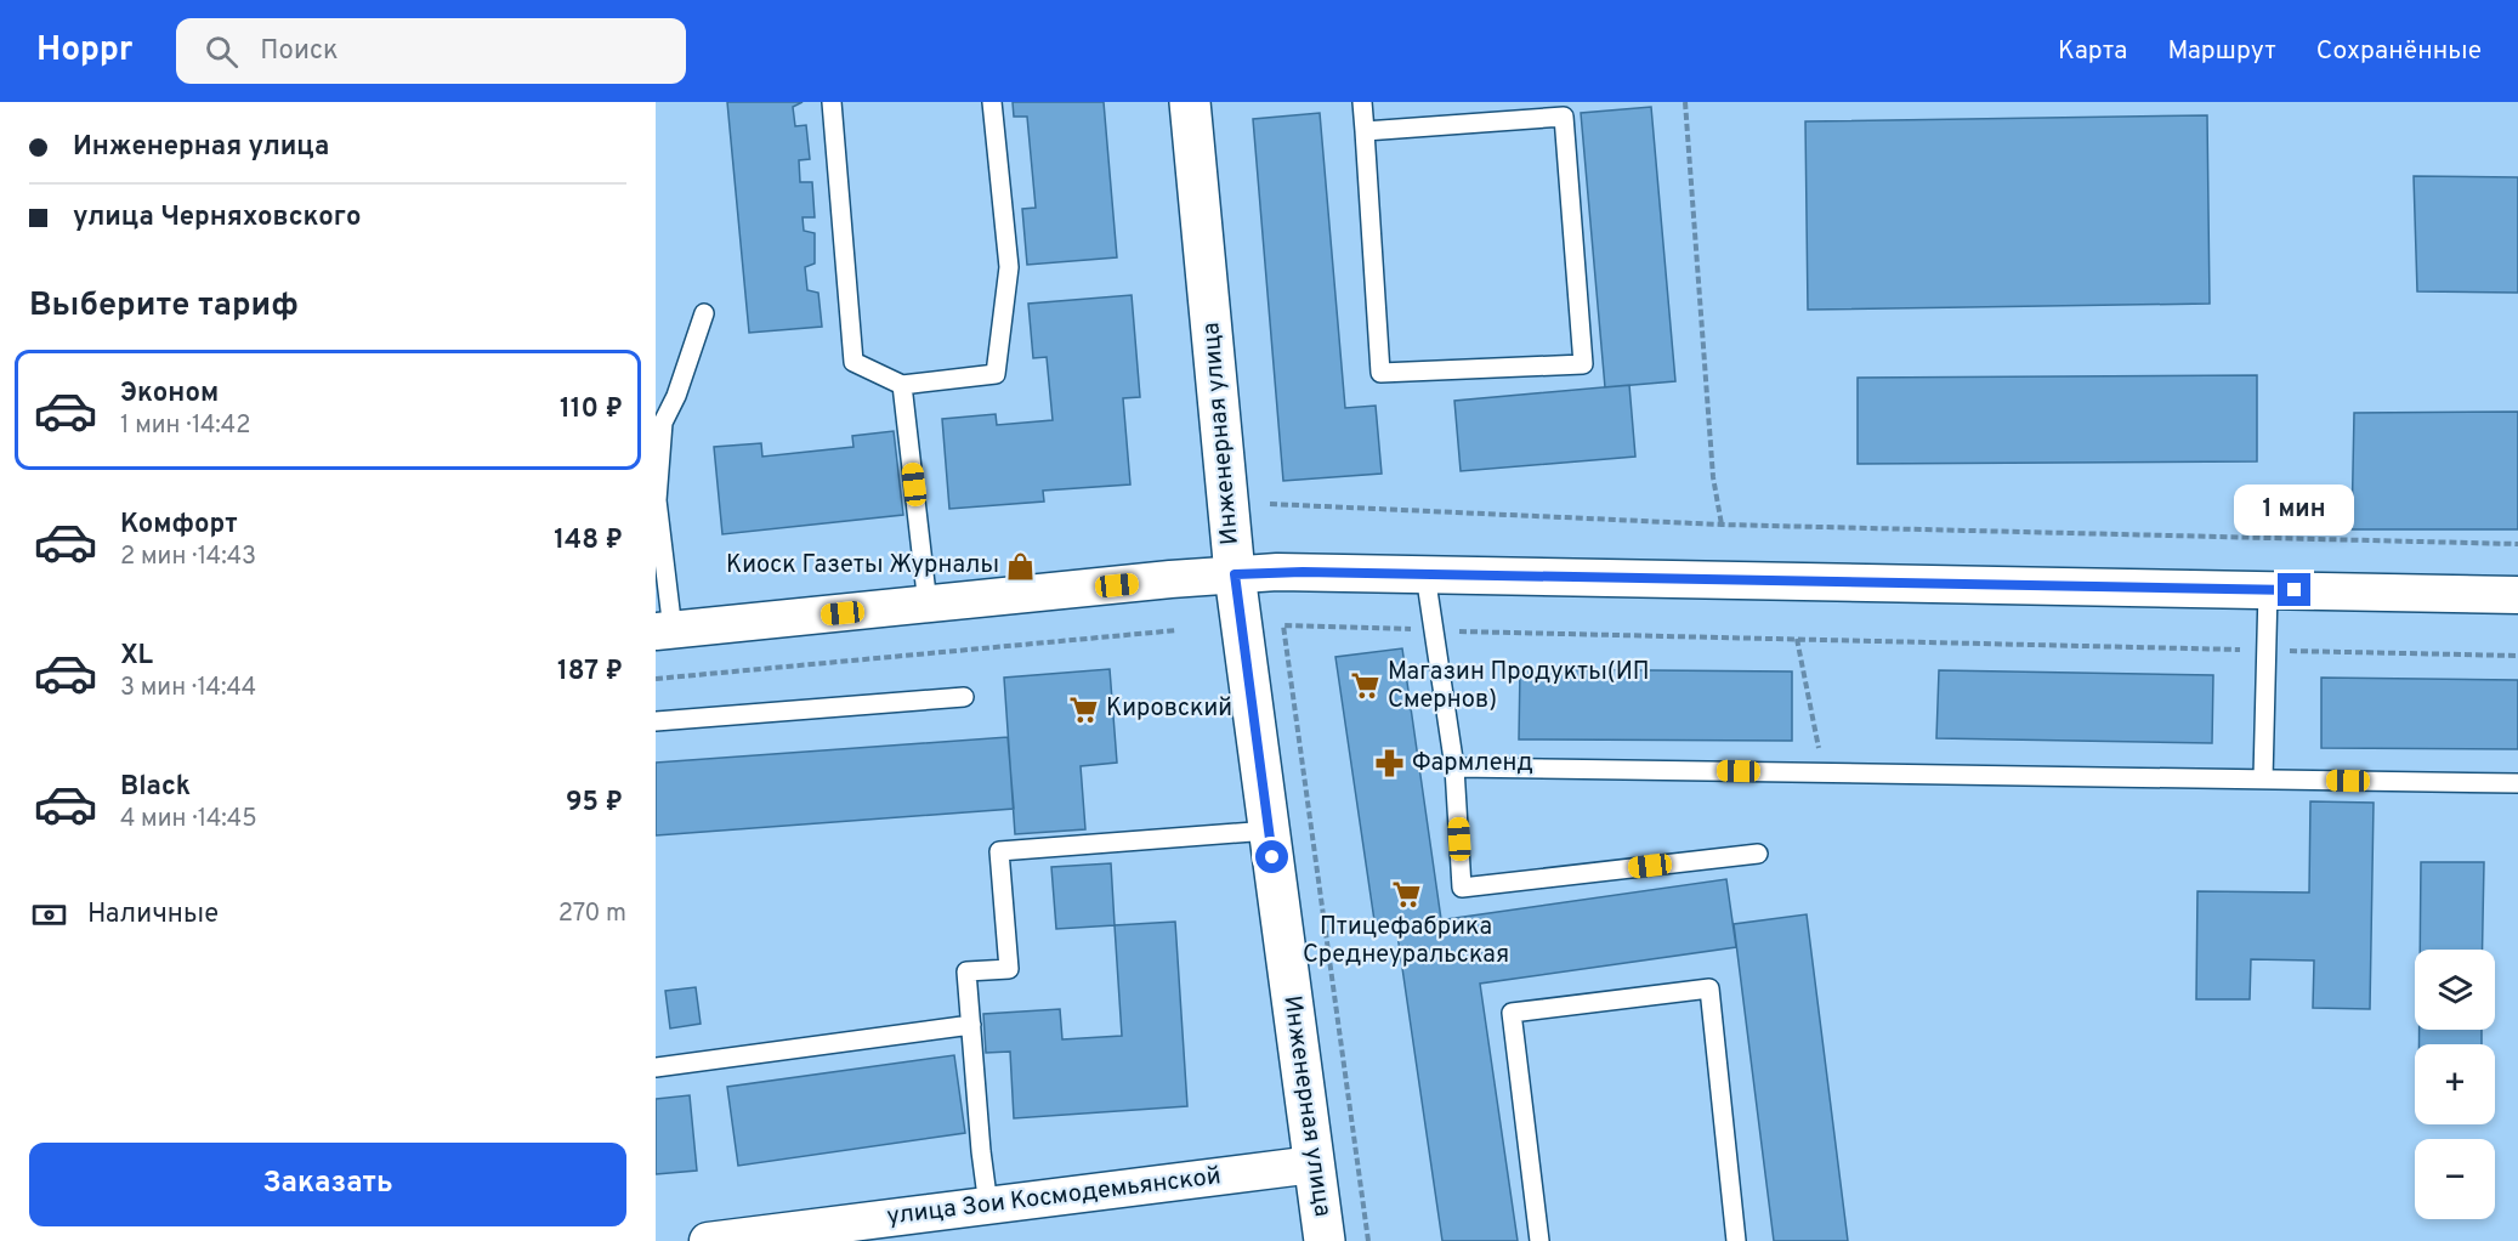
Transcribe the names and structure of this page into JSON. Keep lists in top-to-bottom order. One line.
{"streets":{"street":["Инженерная улица","улица Зои Космодемьянской"]},"crossings":[["Инженерная улица","улица Зои Космодемьянской"]],"places":{"shop":["Киоск Газеты Журналы"],"supermarket":["Магазин Продукты(ИП Смернов)","Кировский","Птицефабрика Среднеуральская"],"pharmacy":["Фармленд"]},"page":{"header":"Hoppr","search":"Поиск","nav":["Карта","Маршрут","Сохранённые"],"banner":["Инженерная улица","улица Черняховского"],"heading":"Выберите тариф","list":[{"name":"Эконом","note":"1 мин · 14:42","value":"110 ₽"},{"name":"Комфорт","note":"2 мин · 14:43","value":"148 ₽"},{"name":"XL","note":"3 мин · 14:44","value":"187 ₽"},{"name":"Black","note":"4 мин · 14:45","value":"95 ₽"}],"bubble":"1 мин","pay":["Наличные","270 m"],"map_buttons":["+","−"],"buttons":"Заказать"}}
